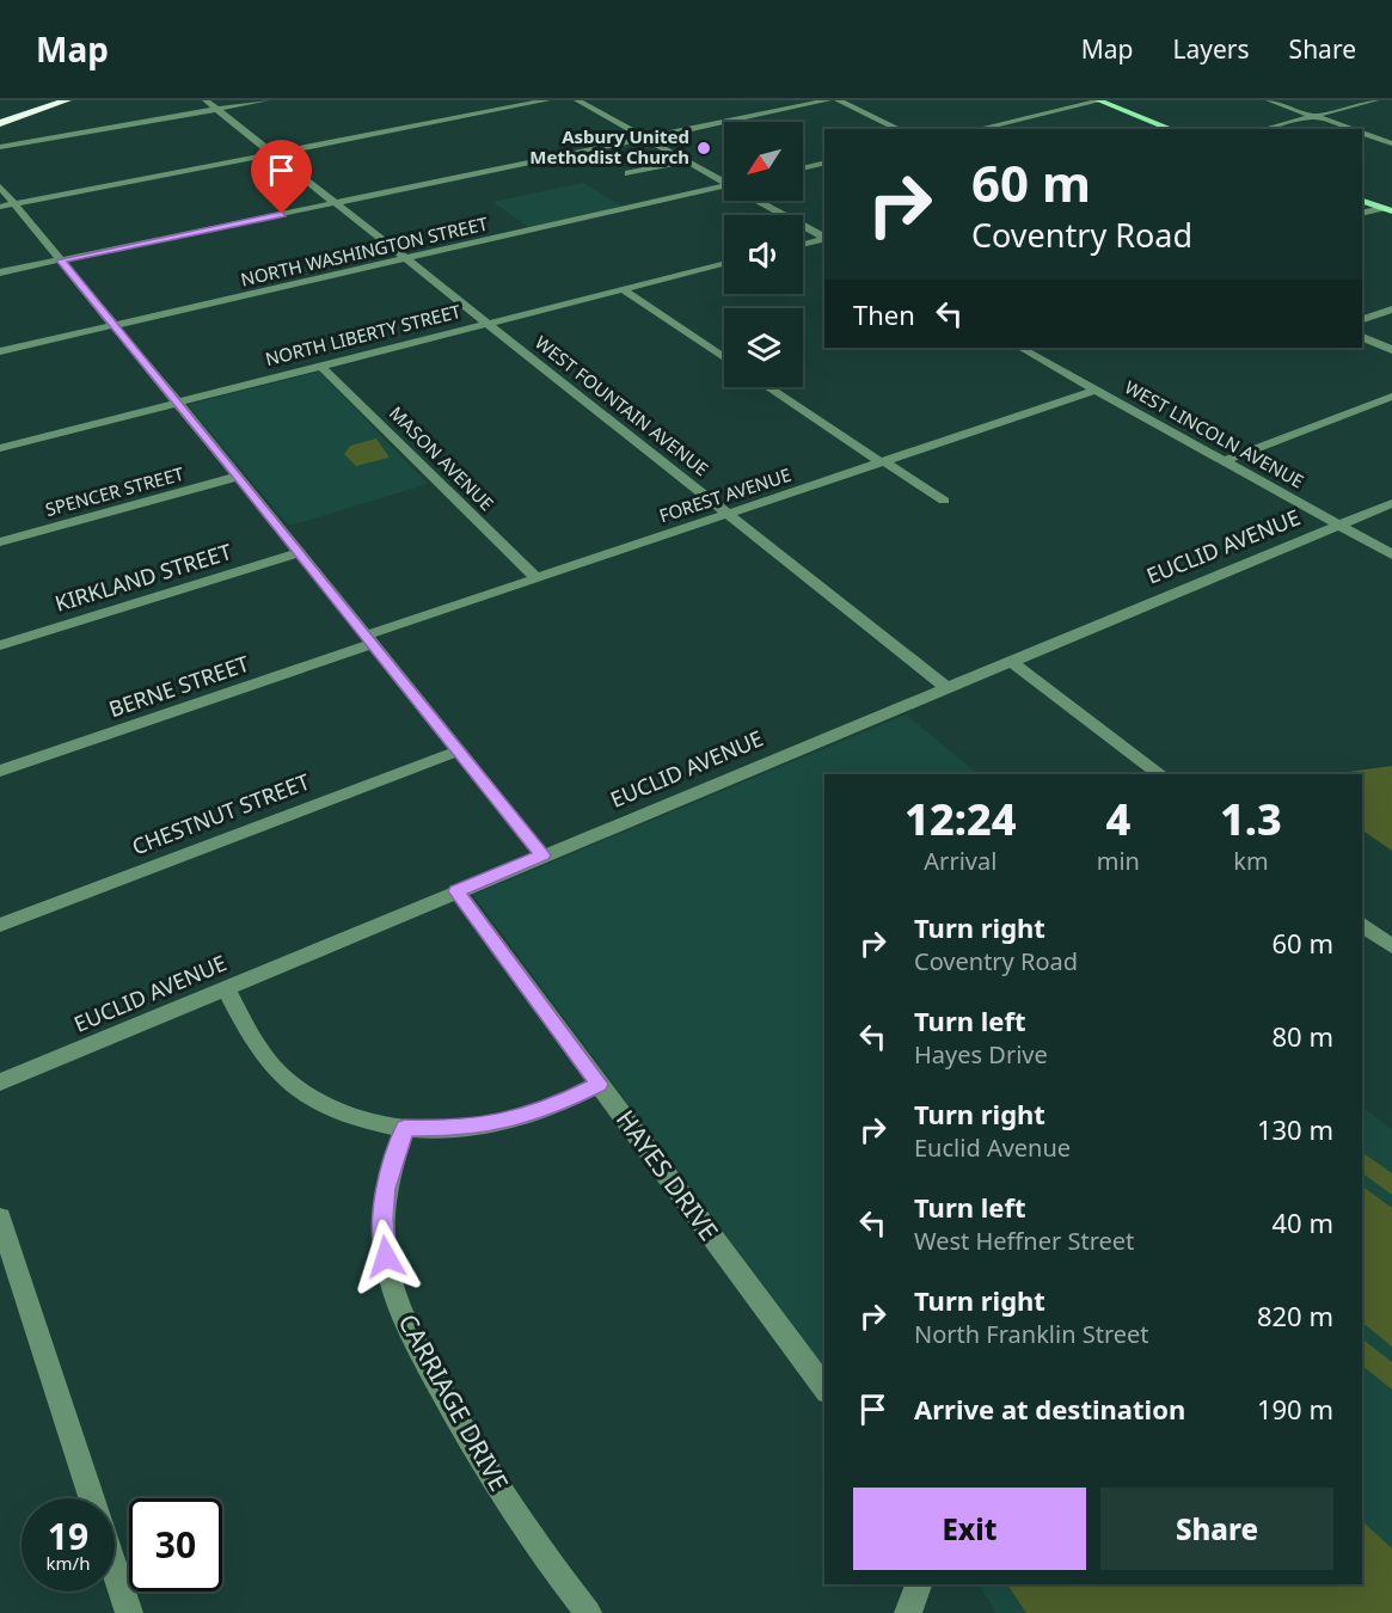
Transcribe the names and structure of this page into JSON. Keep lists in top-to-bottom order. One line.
{"streets":{"street":["NORTH WASHINGTON STREET","NORTH LIBERTY STREET","WEST FOUNTAIN AVENUE","WEST LINCOLN AVENUE","MASON AVENUE","SPENCER STREET","FOREST AVENUE","EUCLID AVENUE","KIRKLAND STREET","BERNE STREET","CHESTNUT STREET","HAYES DRIVE","CARRIAGE DRIVE"]},"crossings":[["NORTH WASHINGTON STREET","WEST FOUNTAIN AVENUE"],["NORTH LIBERTY STREET","WEST FOUNTAIN AVENUE"],["NORTH LIBERTY STREET","MASON AVENUE"],["WEST FOUNTAIN AVENUE","FOREST AVENUE"],["WEST FOUNTAIN AVENUE","EUCLID AVENUE"],["WEST LINCOLN AVENUE","FOREST AVENUE"],["WEST LINCOLN AVENUE","EUCLID AVENUE"],["MASON AVENUE","FOREST AVENUE"],["FOREST AVENUE","BERNE STREET"],["EUCLID AVENUE","HAYES DRIVE"]],"places":["Asbury United Methodist Church"],"north":"bottom left","page":{"header":"Map","nav":["Map","Layers","Share"],"turn":["60 m","Coventry Road"],"then":"Then","eta":["12:24","Arrival","4","min","1.3","km"],"list":[{"name":"Turn right","note":"Coventry Road","value":"60 m"},{"name":"Turn left","note":"Hayes Drive","value":"80 m"},{"name":"Turn right","note":"Euclid Avenue","value":"130 m"},{"name":"Turn left","note":"West Heffner Street","value":"40 m"},{"name":"Turn right","note":"North Franklin Street","value":"820 m"},{"name":"Arrive at destination","value":"190 m"}],"buttons":["Exit","Share"],"speed":"19 km/h","limit":"30"}}
